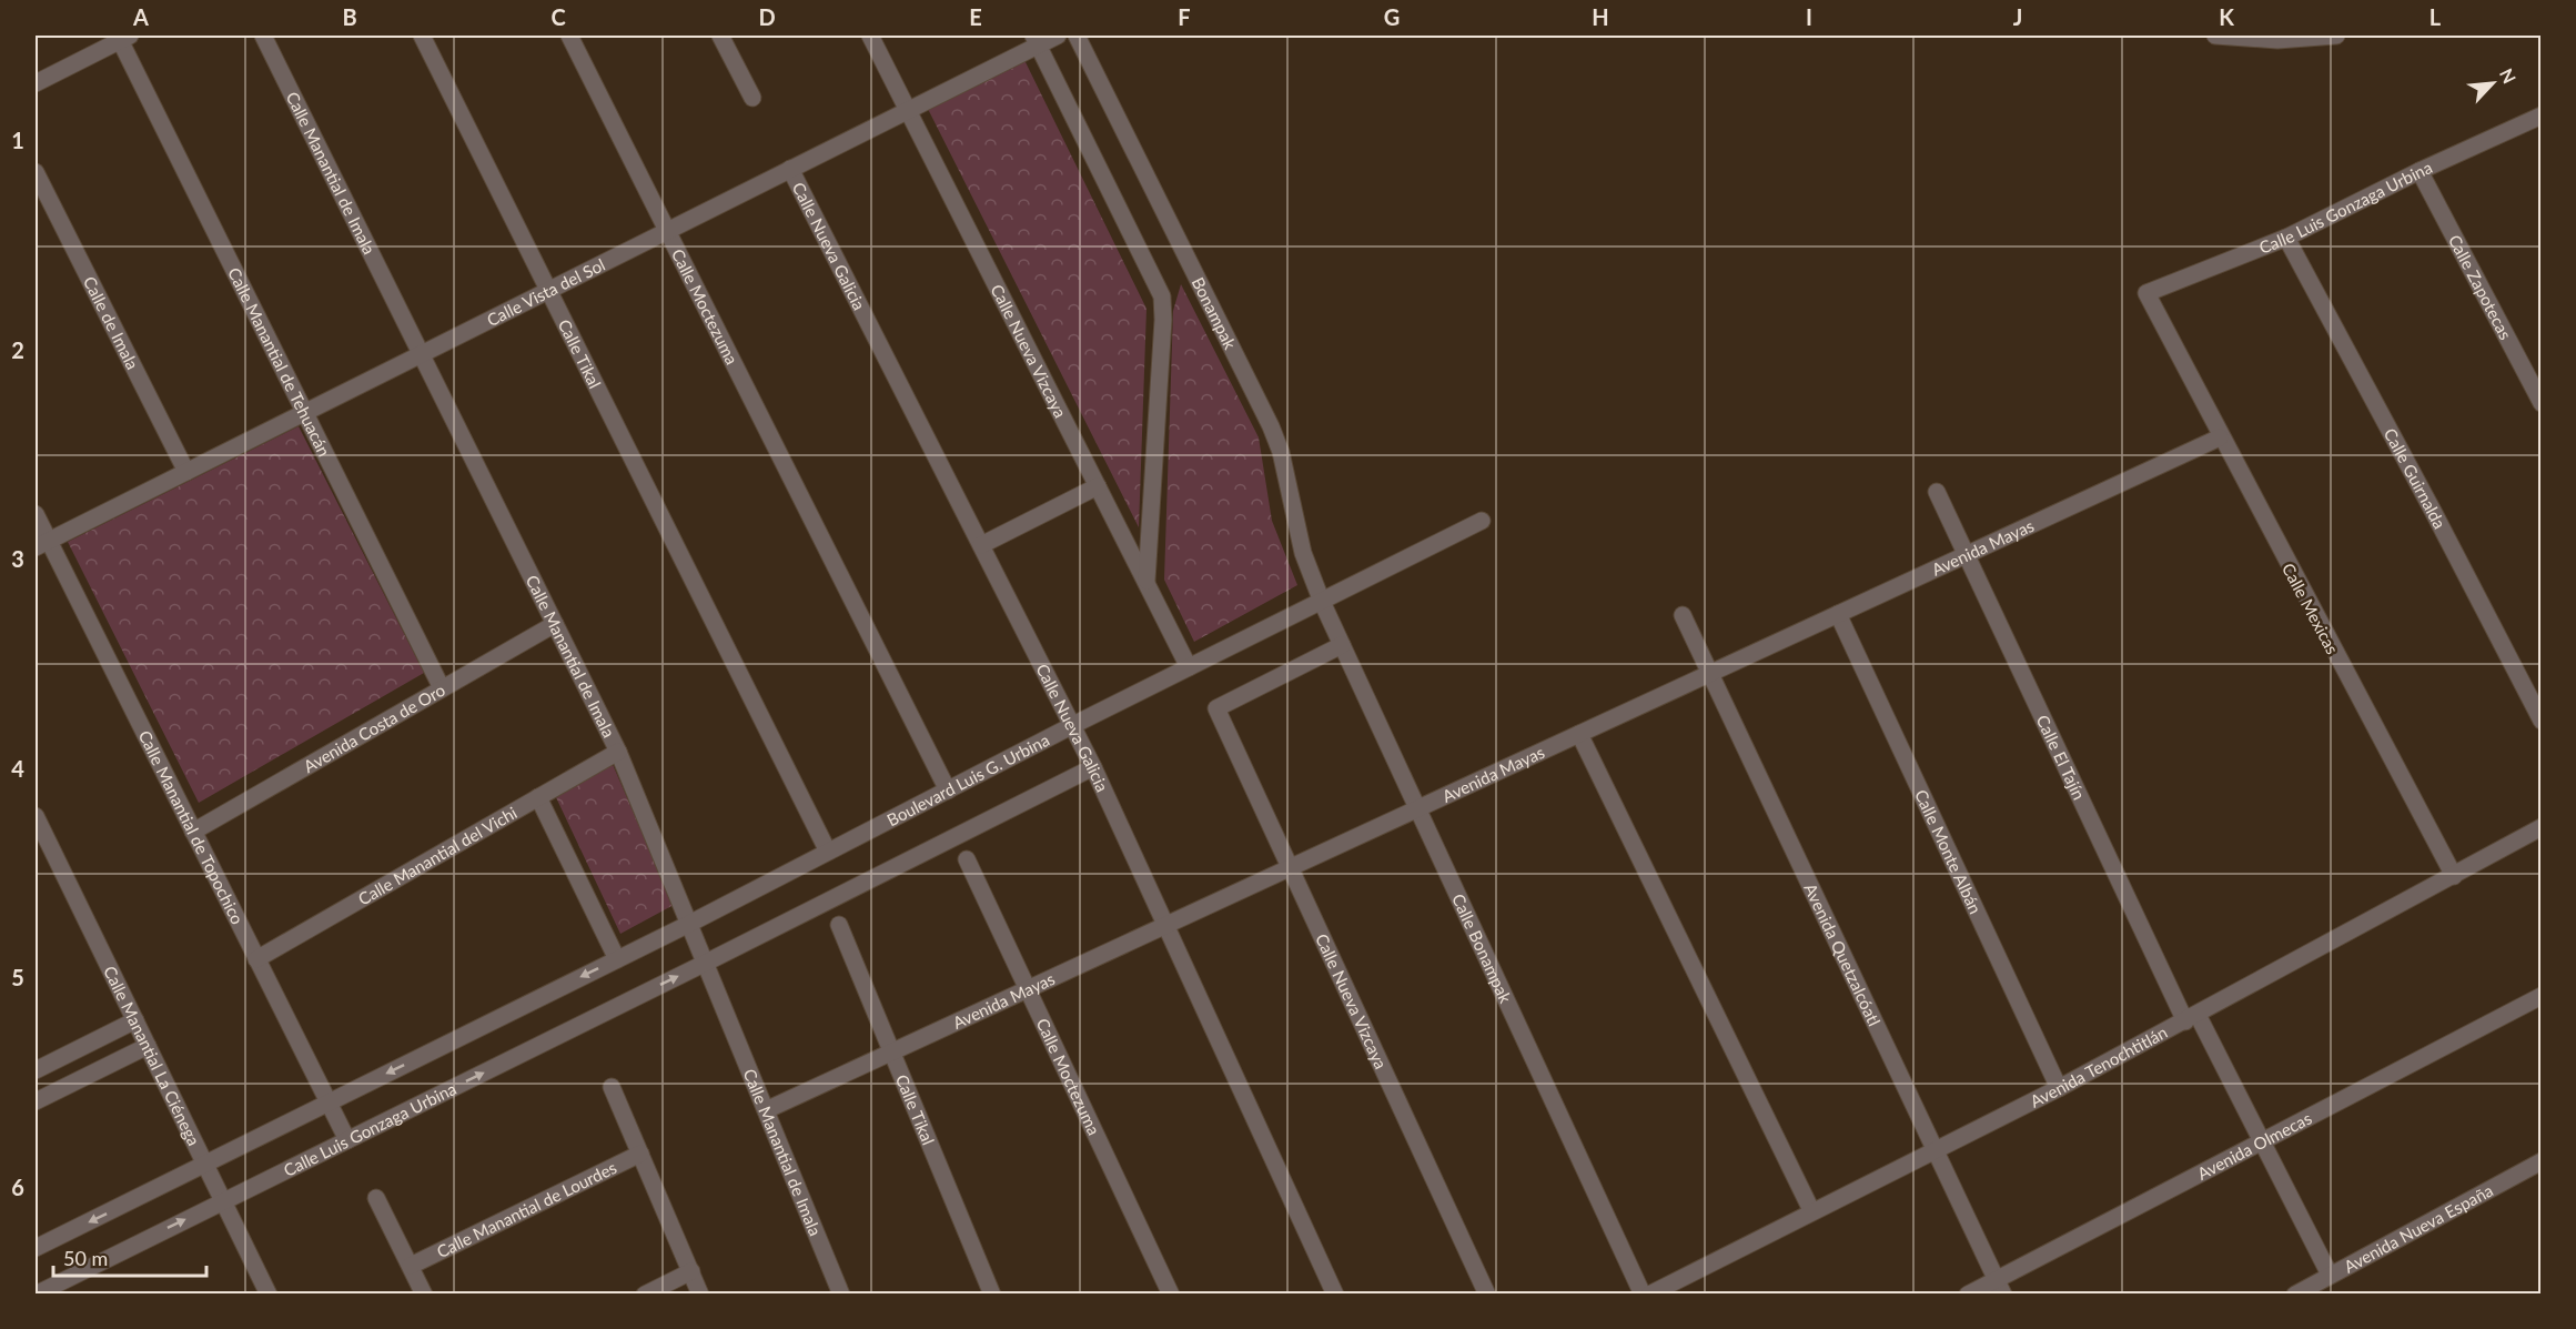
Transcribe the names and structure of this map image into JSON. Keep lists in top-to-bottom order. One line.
{"streets":{"street":["Calle Manantial de Imala","Calle Luis Gonzaga Urbina","Calle Nueva Galicia","Calle Zapotecas","Calle Vista del Sol","Calle Moctezuma","Bonampak","Calle de Imala","Calle Nueva Vizcaya","Calle Tikal","Calle Manantial de Tehuacán","Calle Guirnalda","Avenida Mayas","Calle Mexicas","Avenida Costa de Oro","Calle El Tajín","Boulevard Luis G. Urbina","Calle Manantial de Topochico","Calle Monte Albán","Calle Manantial del Vichi","Calle Bonampak","Avenida Quetzalcóatl","Calle Manantial La Ciénega","Avenida Tenochtitlán","Avenida Olmecas","Calle Manantial de Lourdes","Avenida Nueva España"]},"crossings":[["Calle Manantial de Imala","Calle Luis Gonzaga Urbina"],["Calle Manantial de Imala","Calle Vista del Sol"],["Calle Manantial de Imala","Avenida Mayas"],["Calle Manantial de Imala","Avenida Costa de Oro"],["Calle Manantial de Imala","Boulevard Luis G. Urbina"],["Calle Manantial de Imala","Calle Manantial del Vichi"],["Calle Luis Gonzaga Urbina","Calle Zapotecas"],["Calle Luis Gonzaga Urbina","Calle Guirnalda"],["Calle Luis Gonzaga Urbina","Calle Mexicas"],["Calle Luis Gonzaga Urbina","Calle Manantial de Topochico"],["Calle Luis Gonzaga Urbina","Calle Manantial La Ciénega"],["Calle Nueva Galicia","Calle Vista del Sol"],["Calle Nueva Galicia","Avenida Mayas"],["Calle Nueva Galicia","Boulevard Luis G. Urbina"],["Calle Vista del Sol","Calle Moctezuma"],["Calle Vista del Sol","Calle de Imala"],["Calle Vista del Sol","Calle Nueva Vizcaya"],["Calle Vista del Sol","Calle Tikal"],["Calle Vista del Sol","Calle Manantial de Tehuacán"],["Calle Vista del Sol","Calle Manantial de Topochico"],["Calle Moctezuma","Avenida Mayas"],["Calle Moctezuma","Boulevard Luis G. Urbina"],["Bonampak","Boulevard Luis G. Urbina"],["Bonampak","Calle Bonampak"],["Calle Nueva Vizcaya","Avenida Mayas"],["Calle Nueva Vizcaya","Boulevard Luis G. Urbina"],["Calle Nueva Vizcaya","Calle Bonampak"],["Calle Tikal","Avenida Mayas"],["Calle Tikal","Boulevard Luis G. Urbina"],["Calle Manantial de Tehuacán","Avenida Costa de Oro"],["Avenida Mayas","Calle Mexicas"],["Avenida Mayas","Calle El Tajín"],["Avenida Mayas","Calle Monte Albán"],["Avenida Mayas","Calle Bonampak"],["Avenida Mayas","Avenida Quetzalcóatl"],["Calle Mexicas","Avenida Tenochtitlán"],["Avenida Costa de Oro","Calle Manantial de Topochico"],["Calle El Tajín","Avenida Tenochtitlán"],["Calle El Tajín","Avenida Olmecas"],["Calle El Tajín","Avenida Nueva España"],["Boulevard Luis G. Urbina","Calle Bonampak"],["Calle Manantial de Topochico","Calle Manantial del Vichi"],["Calle Monte Albán","Avenida Tenochtitlán"],["Avenida Quetzalcóatl","Avenida Tenochtitlán"],["Avenida Quetzalcóatl","Avenida Olmecas"]],"scale_bar":"50 m","north":"top right","grid":{"columns":["A","B","C","D","E","F","G","H","I","J","K","L"],"rows":["1","2","3","4","5","6"]}}
